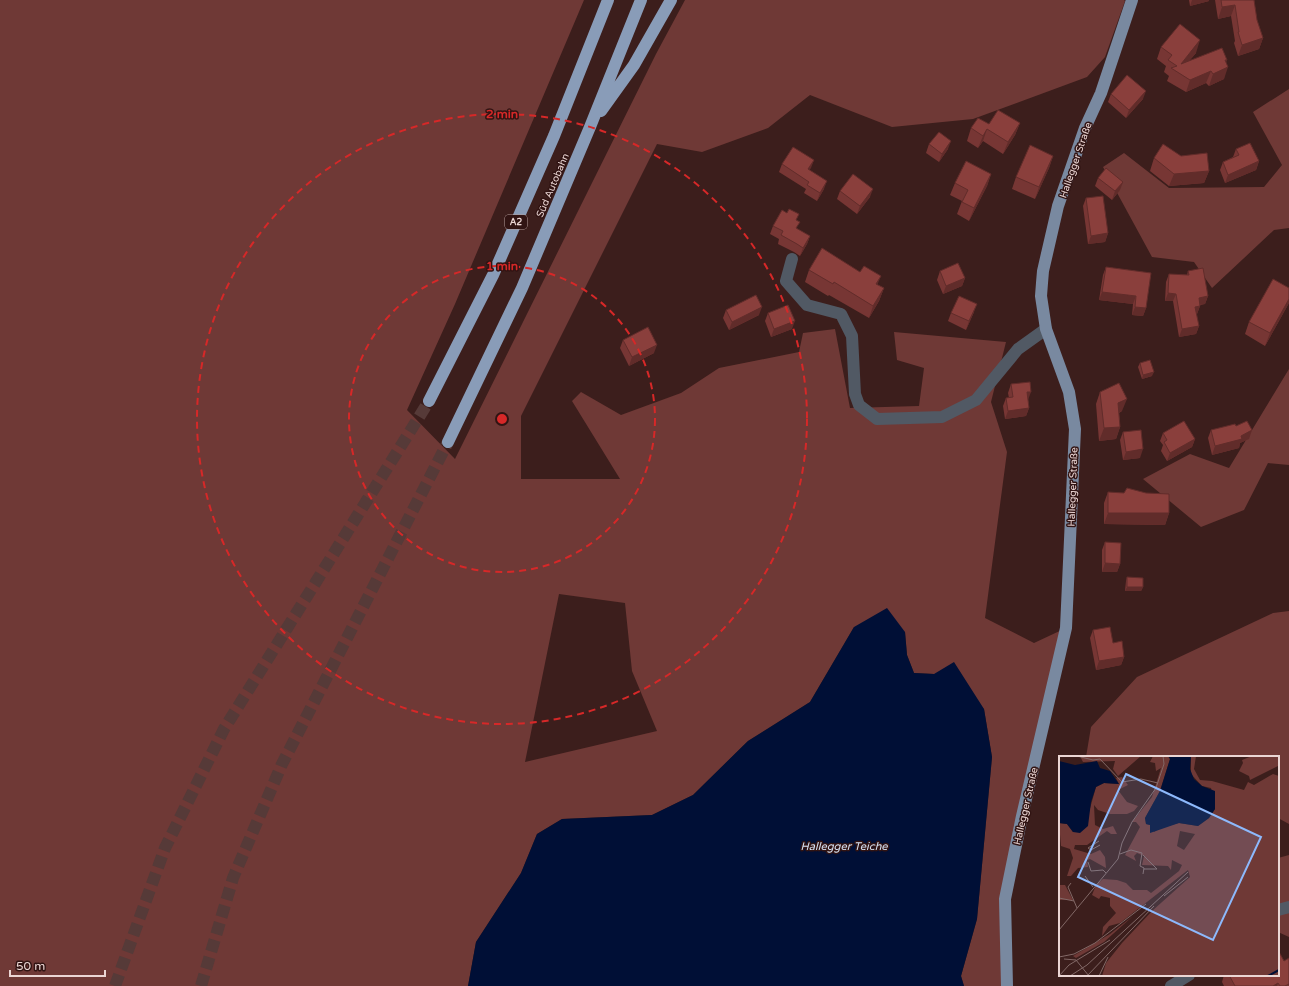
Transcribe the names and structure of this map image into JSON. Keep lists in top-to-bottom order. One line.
{"streets":{"highway":["Süd Autobahn","A2"],"main road":["Hallegger Straße"]},"water":["Hallegger Teiche"],"scale_bar":"50 m","rings":["2 min","1 min"]}
